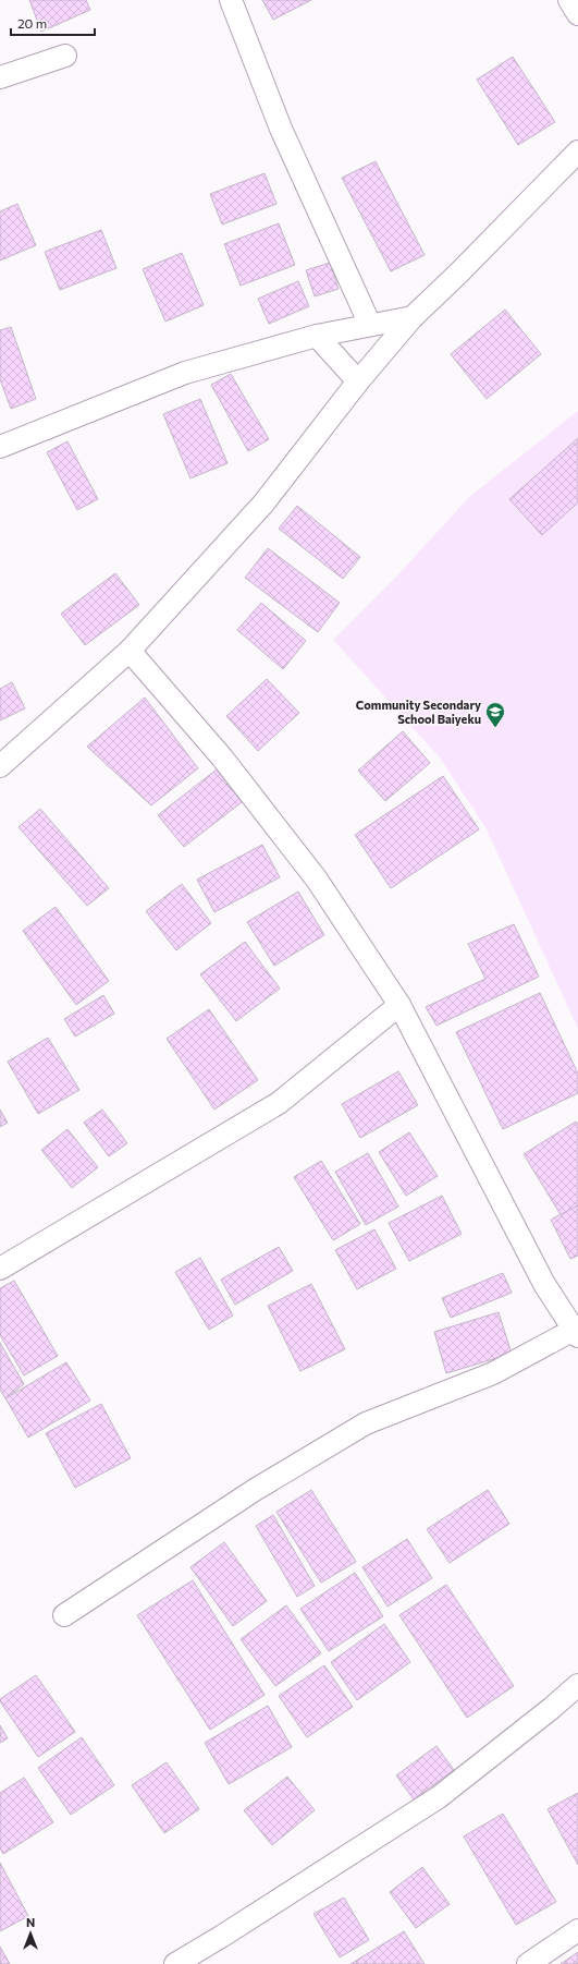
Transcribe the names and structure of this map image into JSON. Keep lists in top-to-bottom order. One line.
{"places":{"school or university":["Community Secondary School Baiyeku"]},"scale_bar":"20 m","north":"top"}
